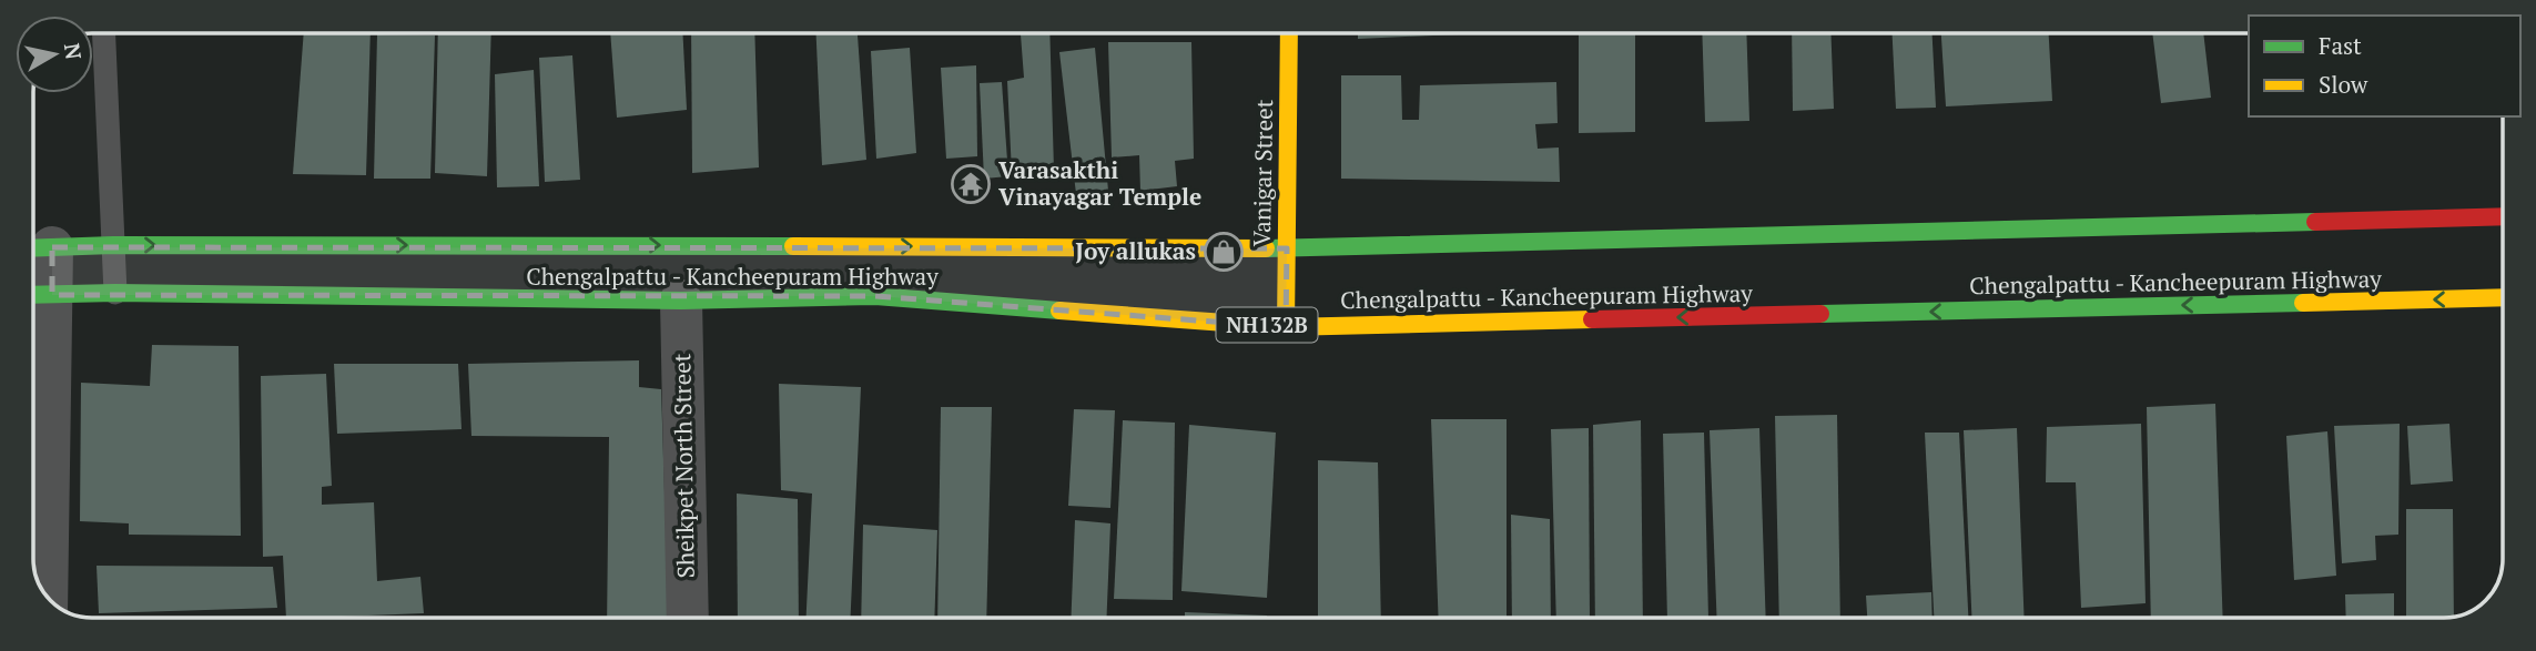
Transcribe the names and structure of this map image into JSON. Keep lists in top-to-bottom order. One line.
{"streets":{"main road":["Vanigar Street","Chengalpattu - Kancheepuram Highway","NH132B"],"street":["Sheikpet North Street"]},"crossings":[["Vanigar Street","Chengalpattu - Kancheepuram Highway"],["Chengalpattu - Kancheepuram Highway","Sheikpet North Street"]],"places":{"temple":["Varasakthi Vinayagar Temple"],"shop":["Joy allukas"]},"legend":["Fast","Slow"],"north":"right"}
